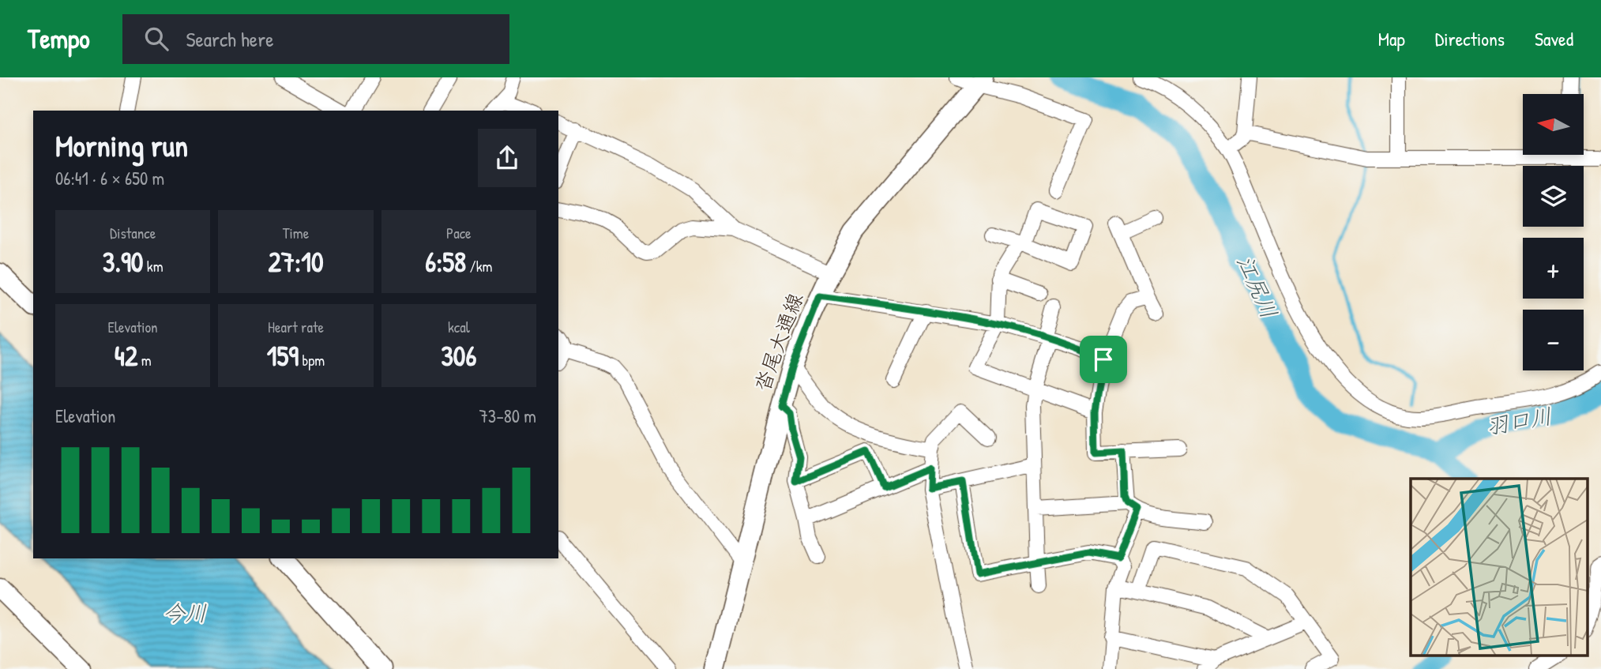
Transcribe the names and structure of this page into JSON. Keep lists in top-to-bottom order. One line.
{"streets":{"main road":["沓尾大通線"]},"water":["江尻川","羽口川","今川"],"north":"left","page":{"header":"Tempo","search":"Search here","nav":["Map","Directions","Saved"],"map_buttons":["+","−"],"heading":["Morning run","06:41 · 6 × 650 m"],"stats":[["Distance","3.90 km"],["Time","27:10"],["Pace","6:58 /km"],["Elevation","42 m"],["Heart rate","159 bpm"],["kcal","306"]],"chart":["Elevation","73–80 m"]}}
